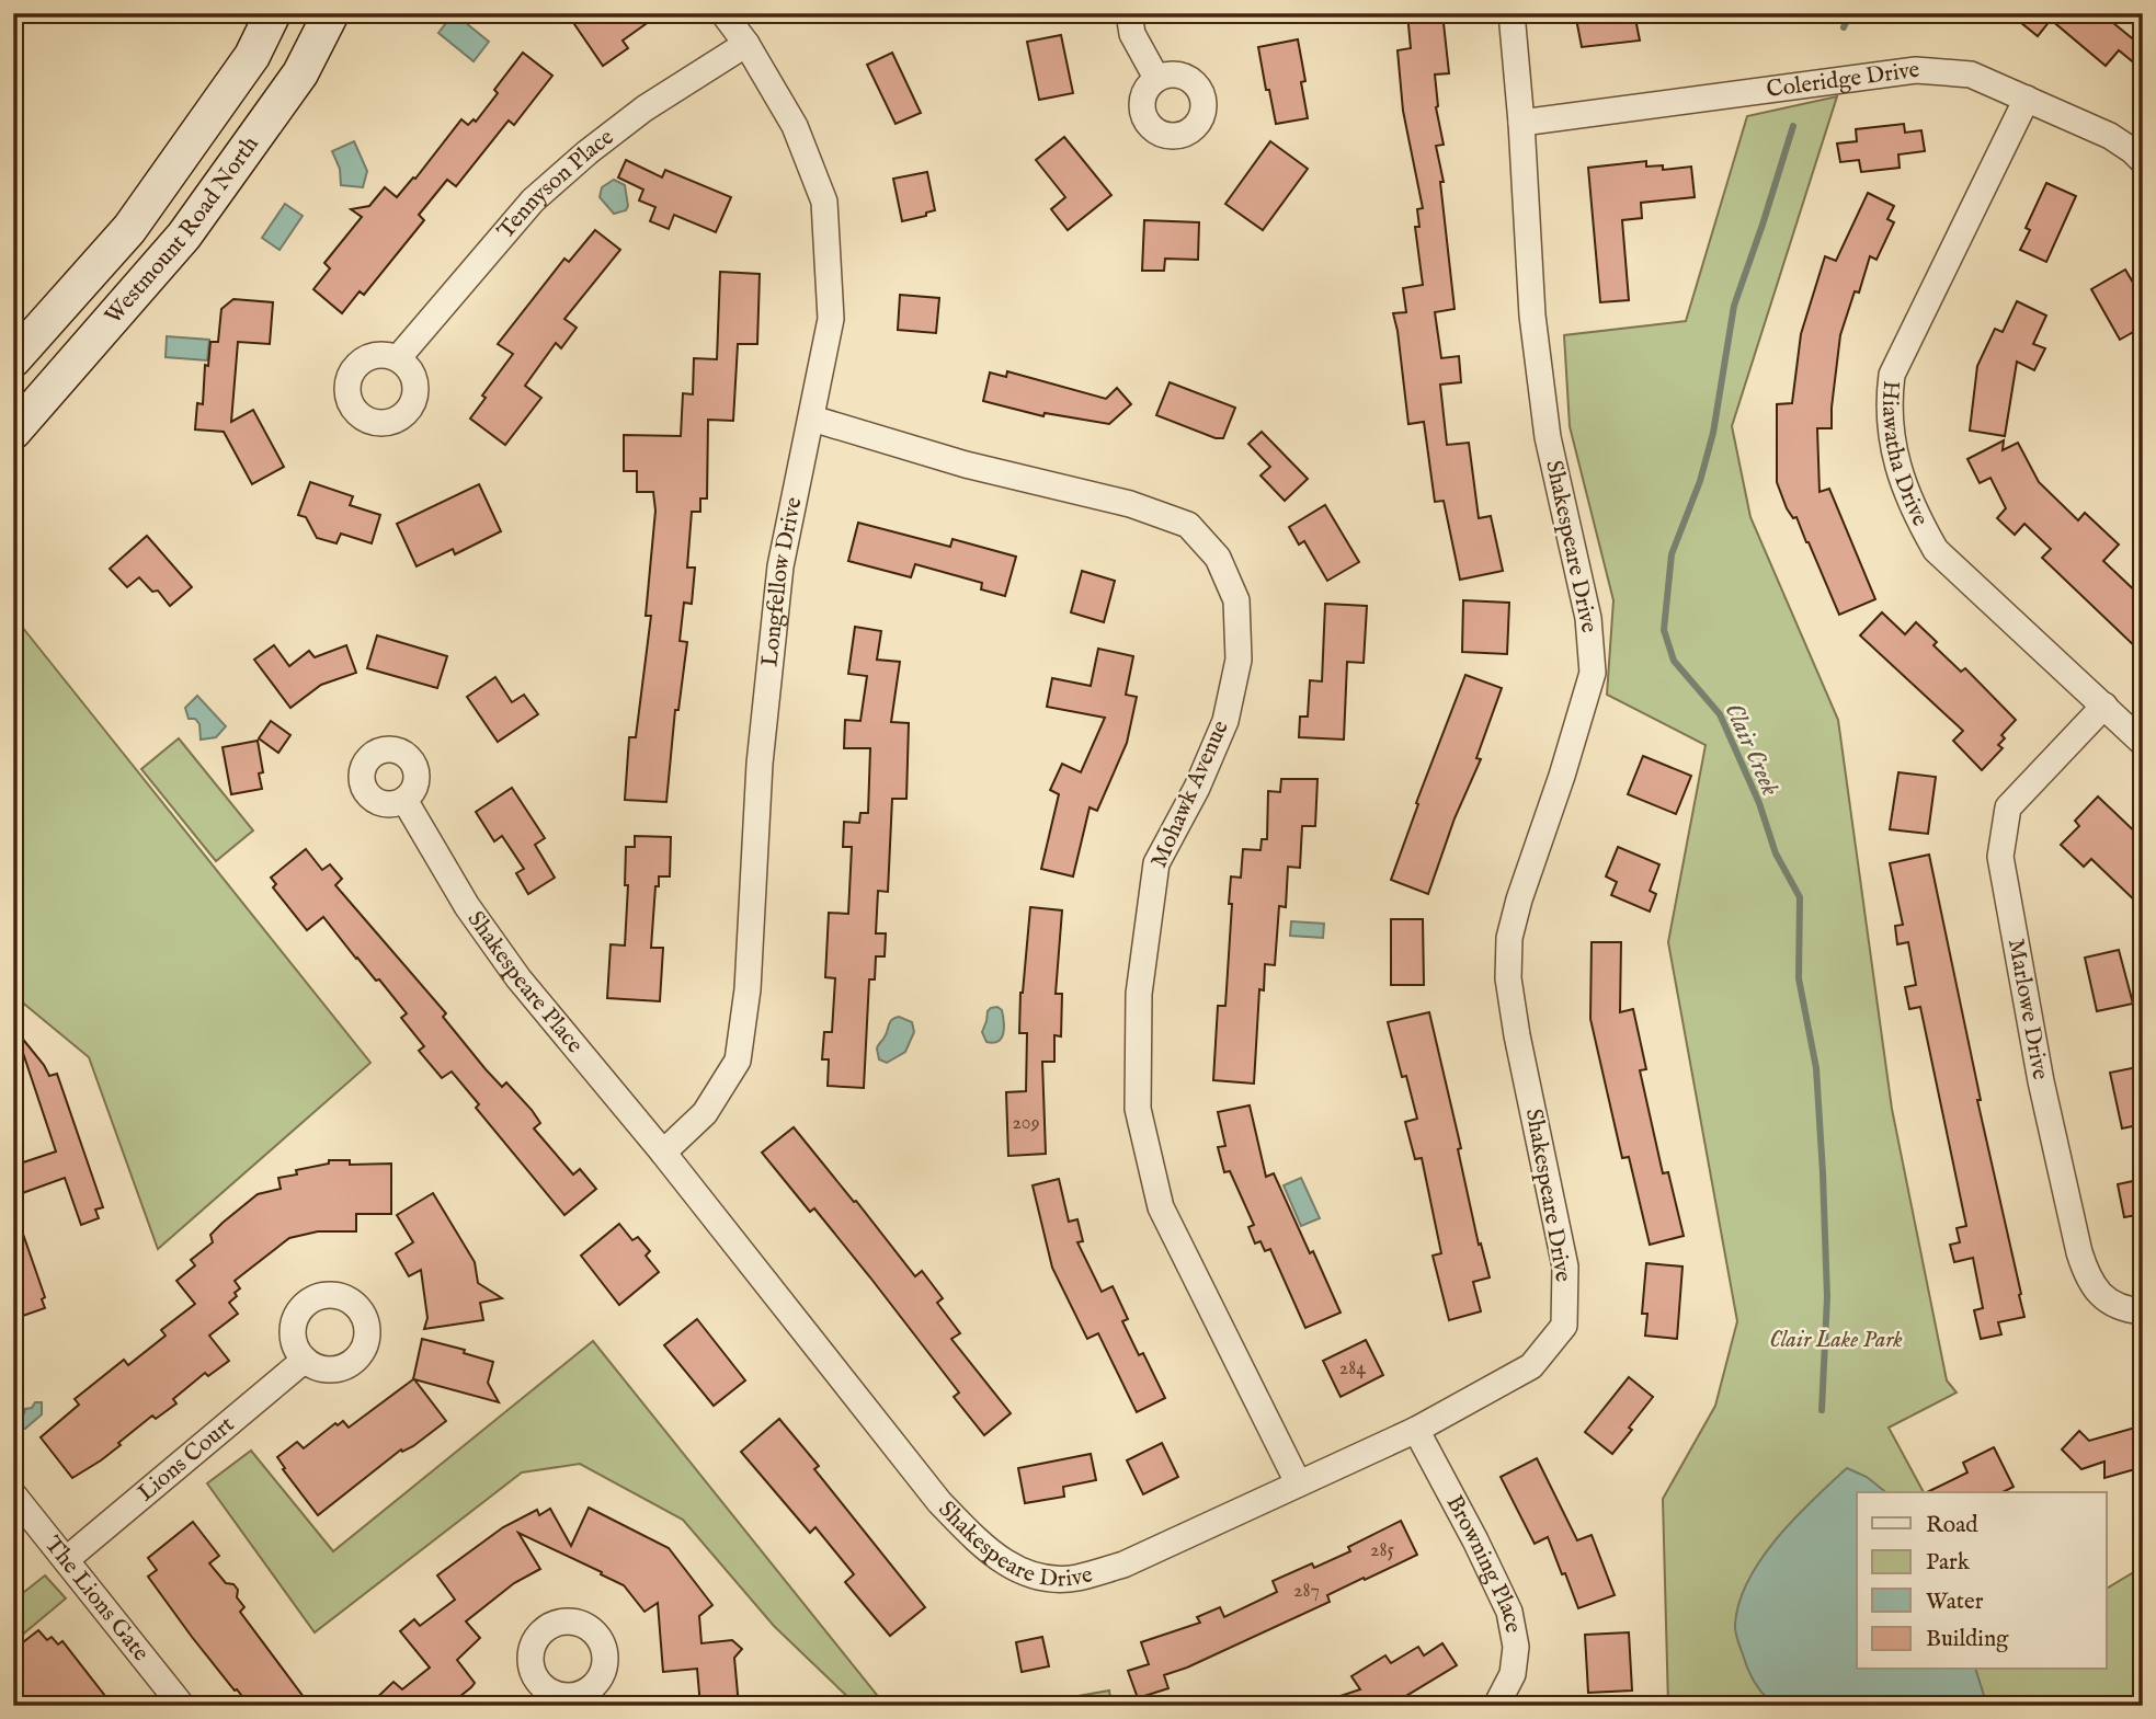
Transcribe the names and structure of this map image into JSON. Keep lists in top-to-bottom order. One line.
{"streets":{"main road":["Westmount Road North"],"street":["Coleridge Drive","Tennyson Place","Hiawatha Drive","Shakespeare Drive","Longfellow Drive","Mohawk Avenue","Shakespeare Place","Marlowe Drive","Lions Court","Browning Place","The Lions Gate"]},"crossings":[["Coleridge Drive","Hiawatha Drive"],["Coleridge Drive","Shakespeare Drive"],["Tennyson Place","Longfellow Drive"],["Hiawatha Drive","Marlowe Drive"],["Shakespeare Drive","Longfellow Drive"],["Shakespeare Drive","Mohawk Avenue"],["Shakespeare Drive","Shakespeare Place"],["Shakespeare Drive","Browning Place"],["Longfellow Drive","Mohawk Avenue"],["Longfellow Drive","Shakespeare Place"],["Lions Court","The Lions Gate"]],"water":["Clair Creek"],"parks":["Clair Lake Park"],"house_numbers":["209","284","285","287"],"legend":["Road","Park","Water","Building"]}
